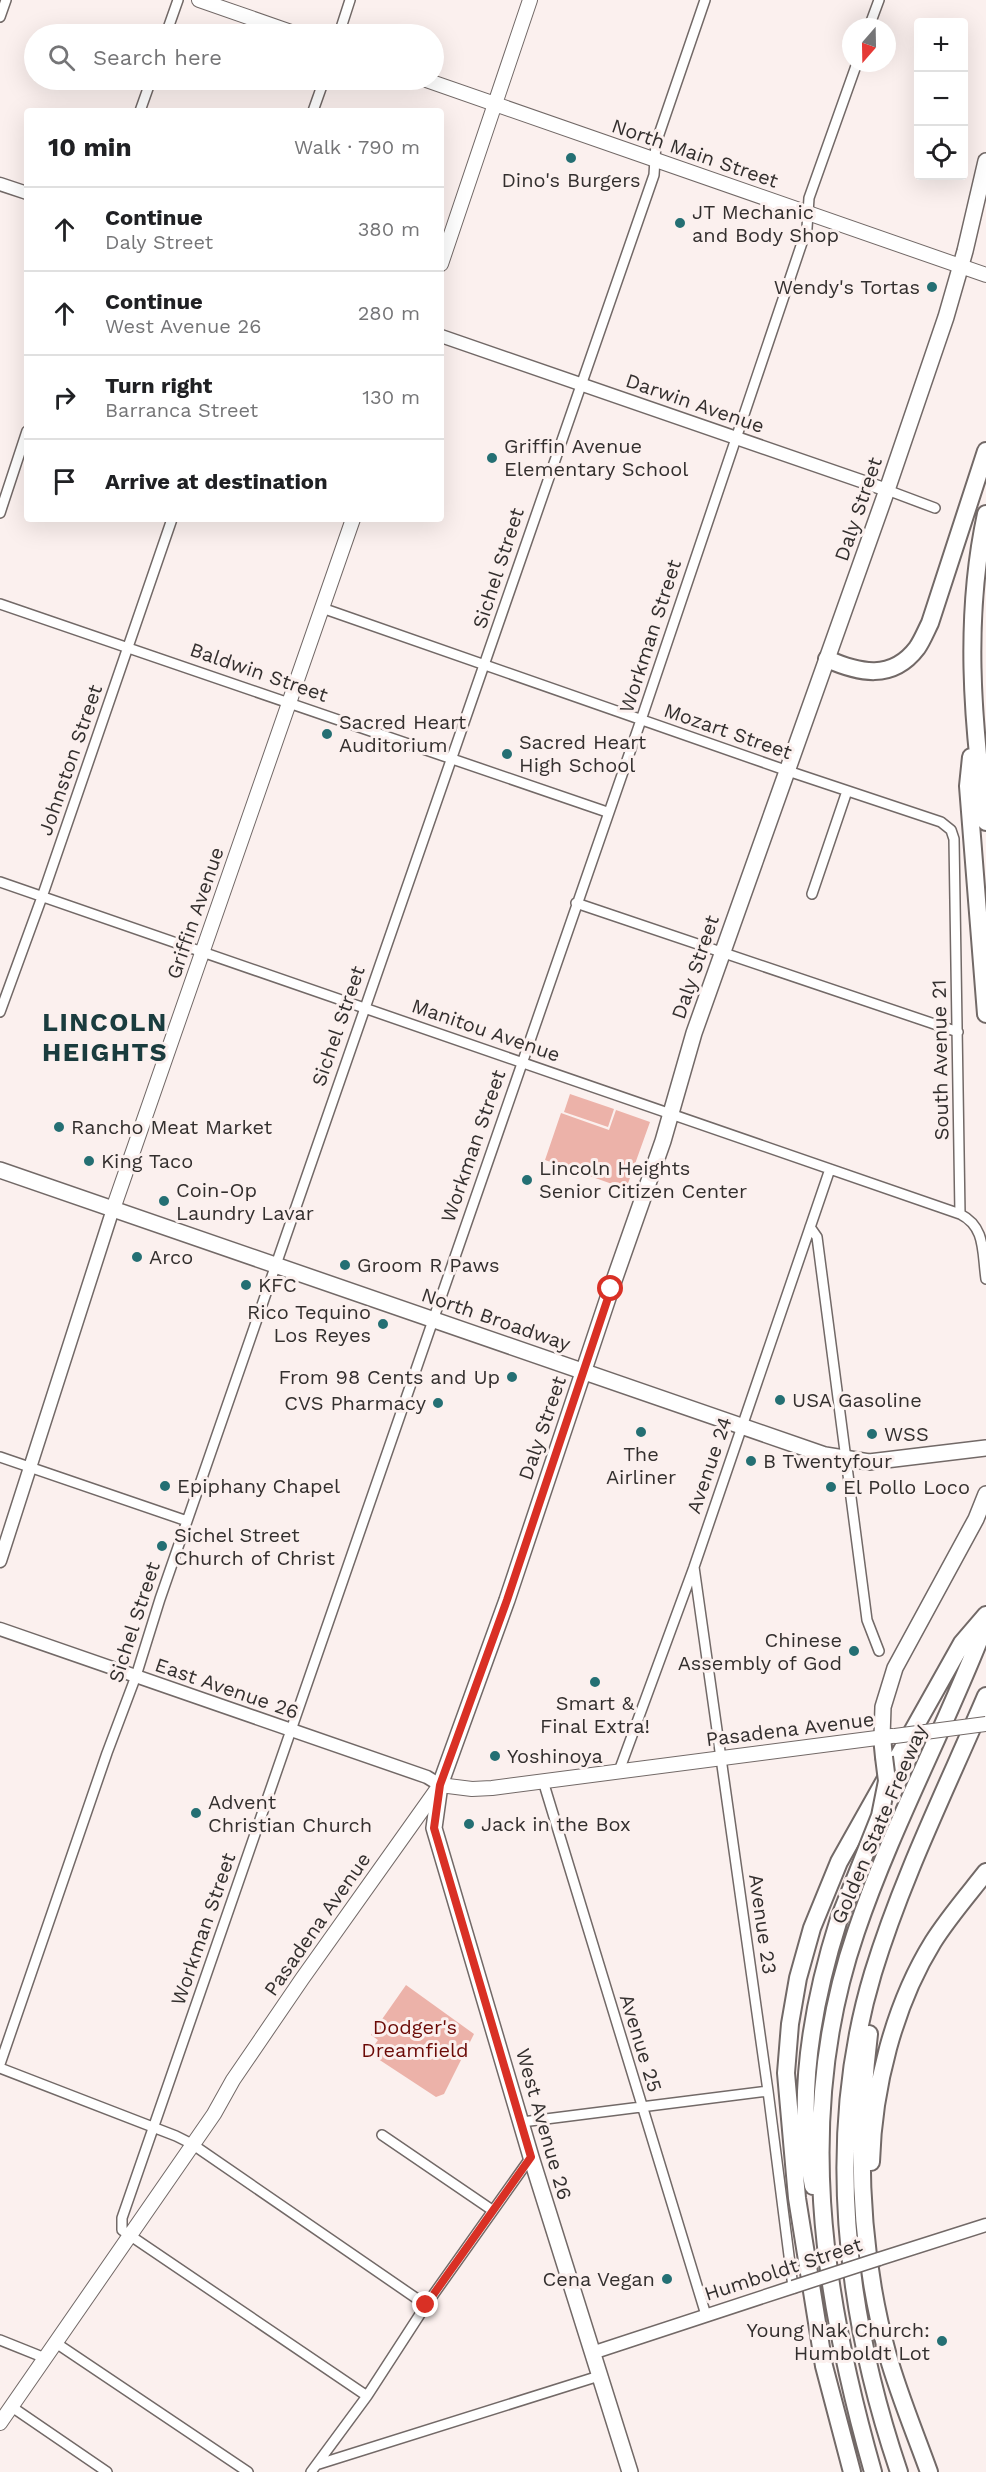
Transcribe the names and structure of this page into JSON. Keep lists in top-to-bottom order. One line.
{"streets":{"highway":["Golden State Freeway"],"main road":["North Main Street","Daly Street","Griffin Avenue","North Broadway","Pasadena Avenue","West Avenue 26"],"street":["Darwin Avenue","Sichel Street","Workman Street","Baldwin Street","Mozart Street","Johnston Street","Manitou Avenue","South Avenue 21","Avenue 24","East Avenue 26","Avenue 23","Avenue 25","Humboldt Street"]},"crossings":[["North Main Street","Daly Street"],["North Main Street","Sichel Street"],["North Main Street","Workman Street"],["Darwin Avenue","Daly Street"],["Darwin Avenue","Sichel Street"],["Darwin Avenue","Workman Street"],["Daly Street","Mozart Street"],["Daly Street","Manitou Avenue"],["Daly Street","North Broadway"],["Daly Street","East Avenue 26"],["Daly Street","Pasadena Avenue"],["Daly Street","West Avenue 26"],["Sichel Street","Baldwin Street"],["Sichel Street","Mozart Street"],["Sichel Street","Manitou Avenue"],["Sichel Street","North Broadway"],["Sichel Street","East Avenue 26"],["Workman Street","Baldwin Street"],["Workman Street","Mozart Street"],["Workman Street","Manitou Avenue"],["Workman Street","North Broadway"],["Workman Street","East Avenue 26"],["Workman Street","Pasadena Avenue"],["Baldwin Street","Johnston Street"],["Baldwin Street","Griffin Avenue"],["Mozart Street","Griffin Avenue"],["Mozart Street","South Avenue 21"],["Johnston Street","Manitou Avenue"],["Griffin Avenue","Manitou Avenue"],["Griffin Avenue","North Broadway"],["Manitou Avenue","South Avenue 21"],["Manitou Avenue","Avenue 24"],["North Broadway","Avenue 24"],["Avenue 24","Pasadena Avenue"],["Avenue 24","Avenue 23"],["East Avenue 26","Pasadena Avenue"],["East Avenue 26","West Avenue 26"],["Pasadena Avenue","Avenue 23"],["Pasadena Avenue","Avenue 25"],["Pasadena Avenue","West Avenue 26"],["Avenue 23","Humboldt Street"],["Avenue 25","Humboldt Street"],["West Avenue 26","Humboldt Street"]],"districts":["LINCOLN HEIGHTS"],"parks":["Dodger's Dreamfield"],"places":["Dino's Burgers","JT Mechanic and Body Shop","Wendy's Tortas","Griffin Avenue Elementary School","Sacred Heart Auditorium","Sacred Heart High School","Rancho Meat Market","King Taco","Lincoln Heights Senior Citizen Center","Coin-Op Laundry Lavar","Arco","Groom R Paws","KFC","Rico Tequino Los Reyes","From 98 Cents and Up","USA Gasoline","CVS Pharmacy","The Airliner","WSS","B Twentyfour","Epiphany Chapel","El Pollo Loco","Sichel Street Church of Christ","Chinese Assembly of God","Smart & Final Extra!","Yoshinoya","Advent Christian Church","Jack in the Box","Cena Vegan","Young Nak Church: Humboldt Lot"],"north":"bottom","page":{"map_buttons":["+","−"],"search":"Search here","heading":["10 min","Walk · 790 m"],"list":[["Continue","Daly Street","380 m"],["Continue","West Avenue 26","280 m"],["Turn right","Barranca Street","130 m"],"Arrive at destination"]}}
